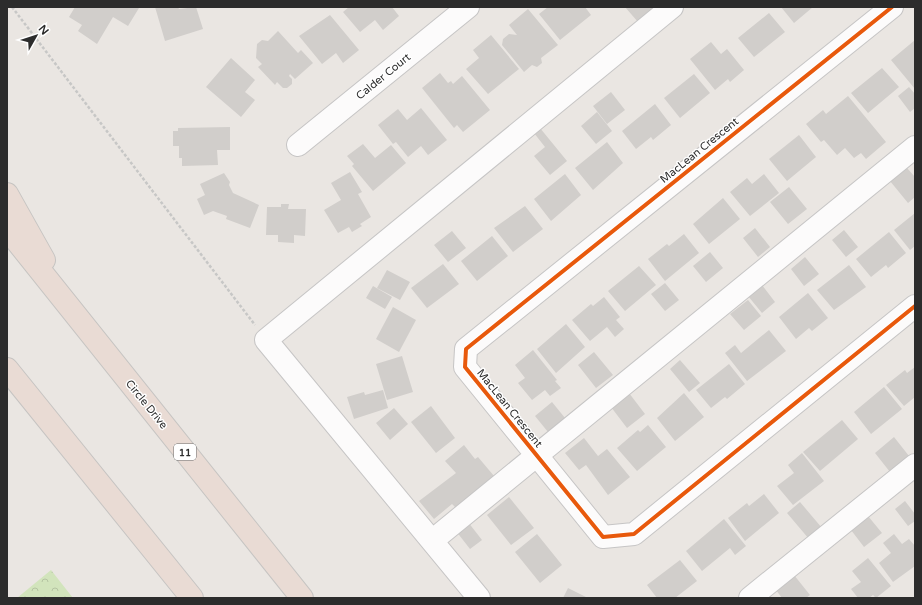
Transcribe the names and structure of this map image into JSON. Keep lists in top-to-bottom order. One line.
{"streets":{"highway":["Circle Drive","11"],"street":["Calder Court","MacLean Crescent"]},"north":"top right"}
